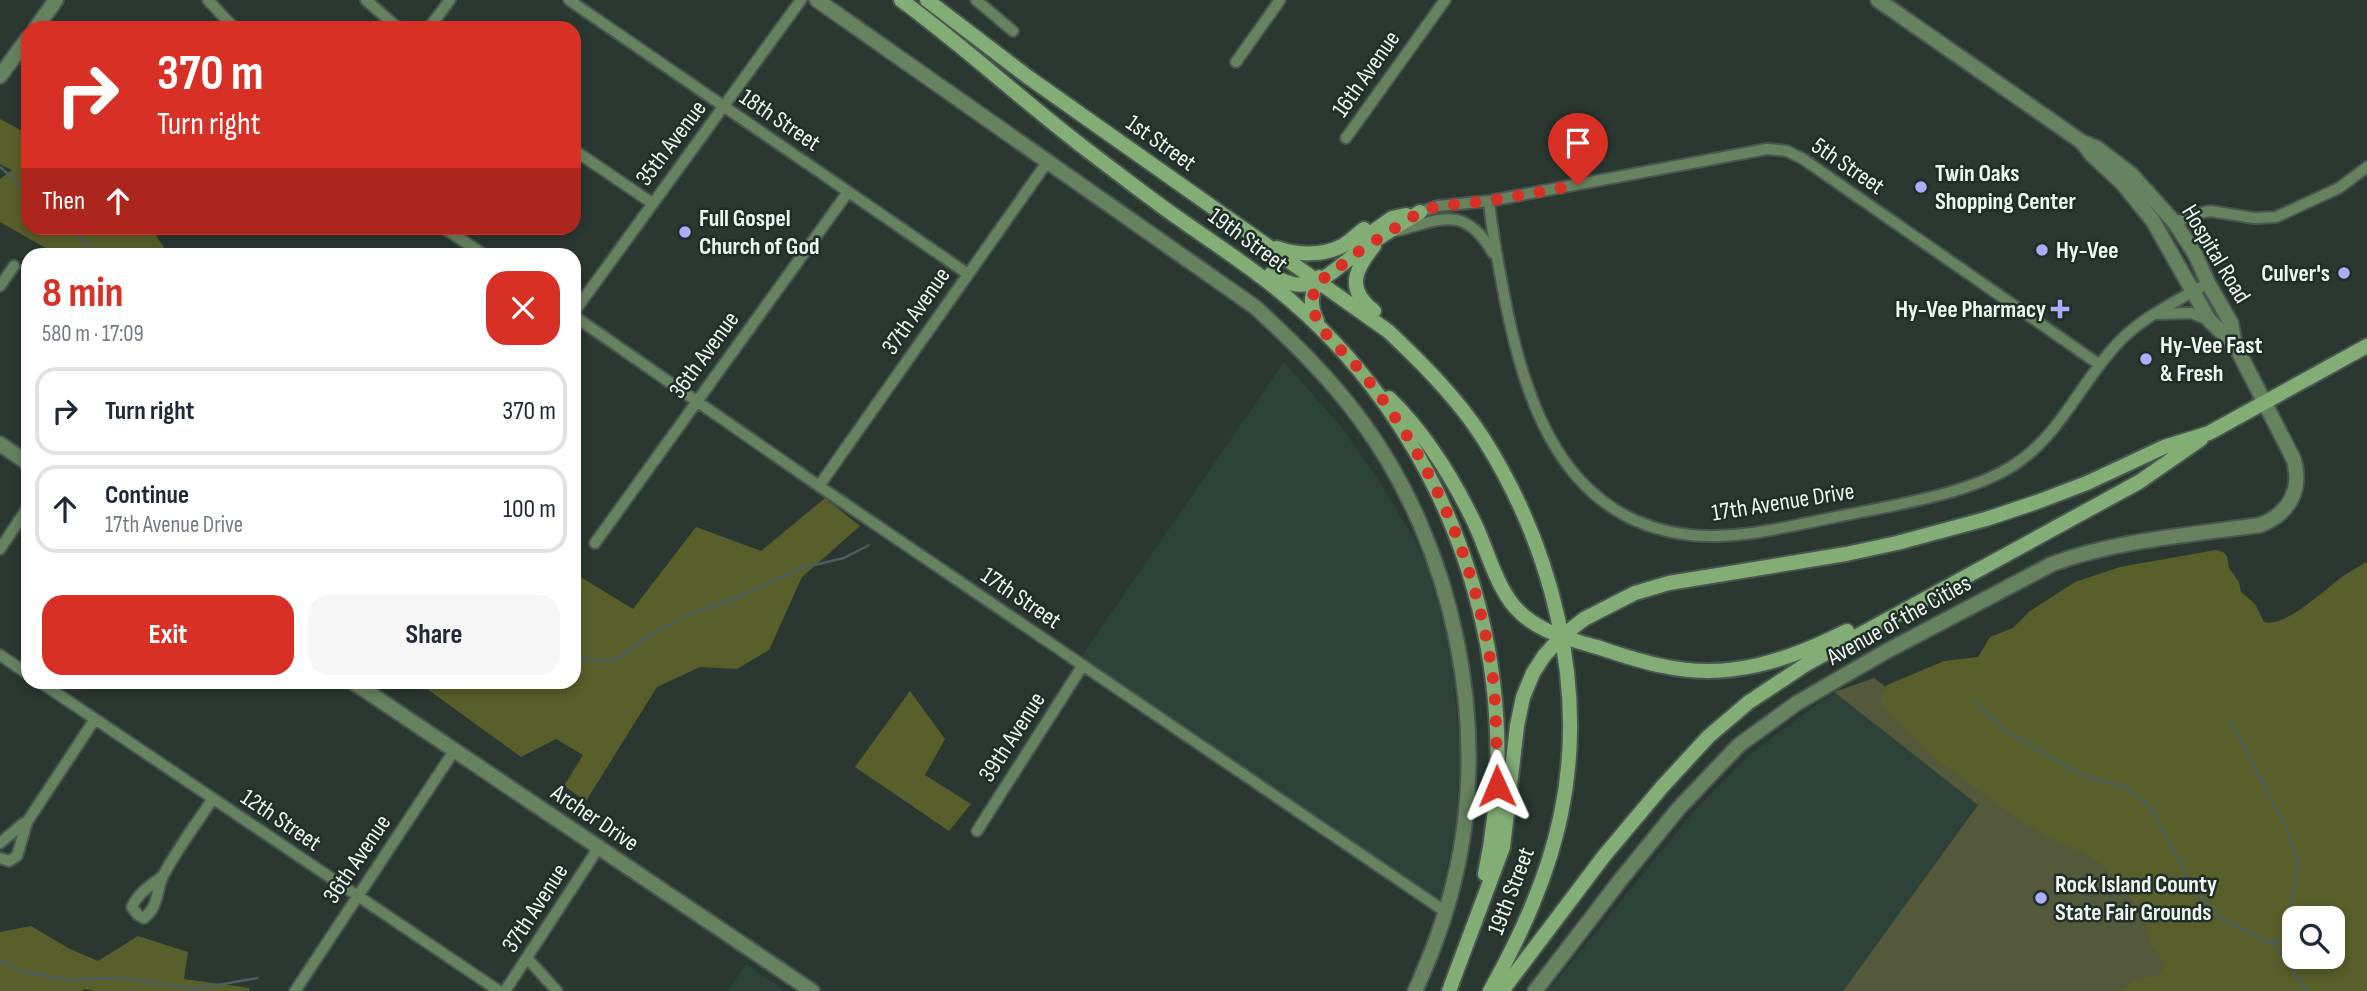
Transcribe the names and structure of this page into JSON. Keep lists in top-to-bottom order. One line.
{"streets":{"main road":["1st Street","19th Street","Avenue of the Cities"],"street":["16th Avenue","18th Street","35th Avenue","5th Street","Hospital Road","37th Avenue","36th Avenue","17th Avenue Drive","17th Street","39th Avenue","Archer Drive","12th Street"]},"crossings":[["18th Street","35th Avenue"],["18th Street","37th Avenue"],["18th Street","36th Avenue"],["1st Street","19th Street"],["5th Street","17th Avenue Drive"],["19th Street","37th Avenue"],["19th Street","17th Street"],["19th Street","Avenue of the Cities"],["Hospital Road","17th Avenue Drive"],["Hospital Road","Avenue of the Cities"],["37th Avenue","17th Street"],["37th Avenue","Archer Drive"],["36th Avenue","17th Street"],["36th Avenue","Archer Drive"],["36th Avenue","12th Street"],["17th Street","39th Avenue"]],"places":{"other":["Twin Oaks Shopping Center","Full Gospel Church of God","Hy-Vee","Culver's","Hy-Vee Fast & Fresh","Rock Island County State Fair Grounds"],"health":["Hy-Vee Pharmacy"]},"page":{"turn":["370 m","Turn right"],"then":"Then","heading":["8 min","580 m · 17:09"],"list":[{"name":"Turn right","value":"370 m"},{"name":"Continue","note":"17th Avenue Drive","value":"100 m"}],"buttons":["Exit","Share"]}}
